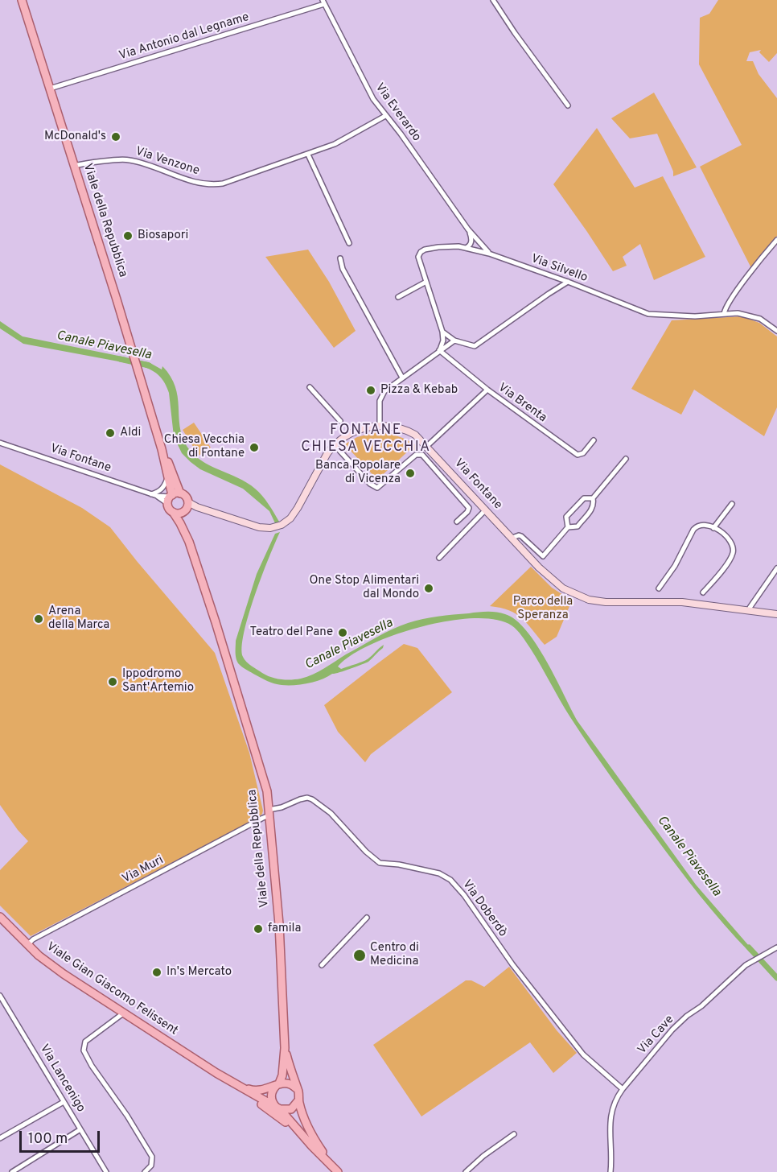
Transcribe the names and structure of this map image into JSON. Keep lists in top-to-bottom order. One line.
{"streets":{"main road":["Viale della Repubblica","Viale Gian Giacomo Felissent"],"street":["Via Antonio dal Legname","Via Everardo","Via Venzone","Via Silvello","Via Brenta","Via Fontane","Via Muri","Via Doberdò","Via Cave","Via Lancenigo"]},"crossings":[["Via Antonio dal Legname","Via Everardo"],["Via Antonio dal Legname","Viale della Repubblica"],["Via Everardo","Via Venzone"],["Via Everardo","Via Silvello"],["Via Venzone","Viale della Repubblica"],["Viale della Repubblica","Via Fontane"],["Viale della Repubblica","Via Muri"],["Viale della Repubblica","Via Doberdò"],["Via Muri","Via Doberdò"],["Via Muri","Viale Gian Giacomo Felissent"],["Via Doberdò","Via Cave"]],"districts":["FONTANE CHIESA VECCHIA"],"water":["Canale Piavesella"],"parks":["Parco della Speranza"],"places":["McDonald's","Biosapori","Pizza & Kebab","Aldi","Chiesa Vecchia di Fontane","Banca Popolare di Vicenza","One Stop Alimentari dal Mondo","Arena della Marca","Teatro del Pane","Ippodromo Sant'Artemio","famila","Centro di Medicina","In's Mercato"],"scale_bar":"100 m"}
